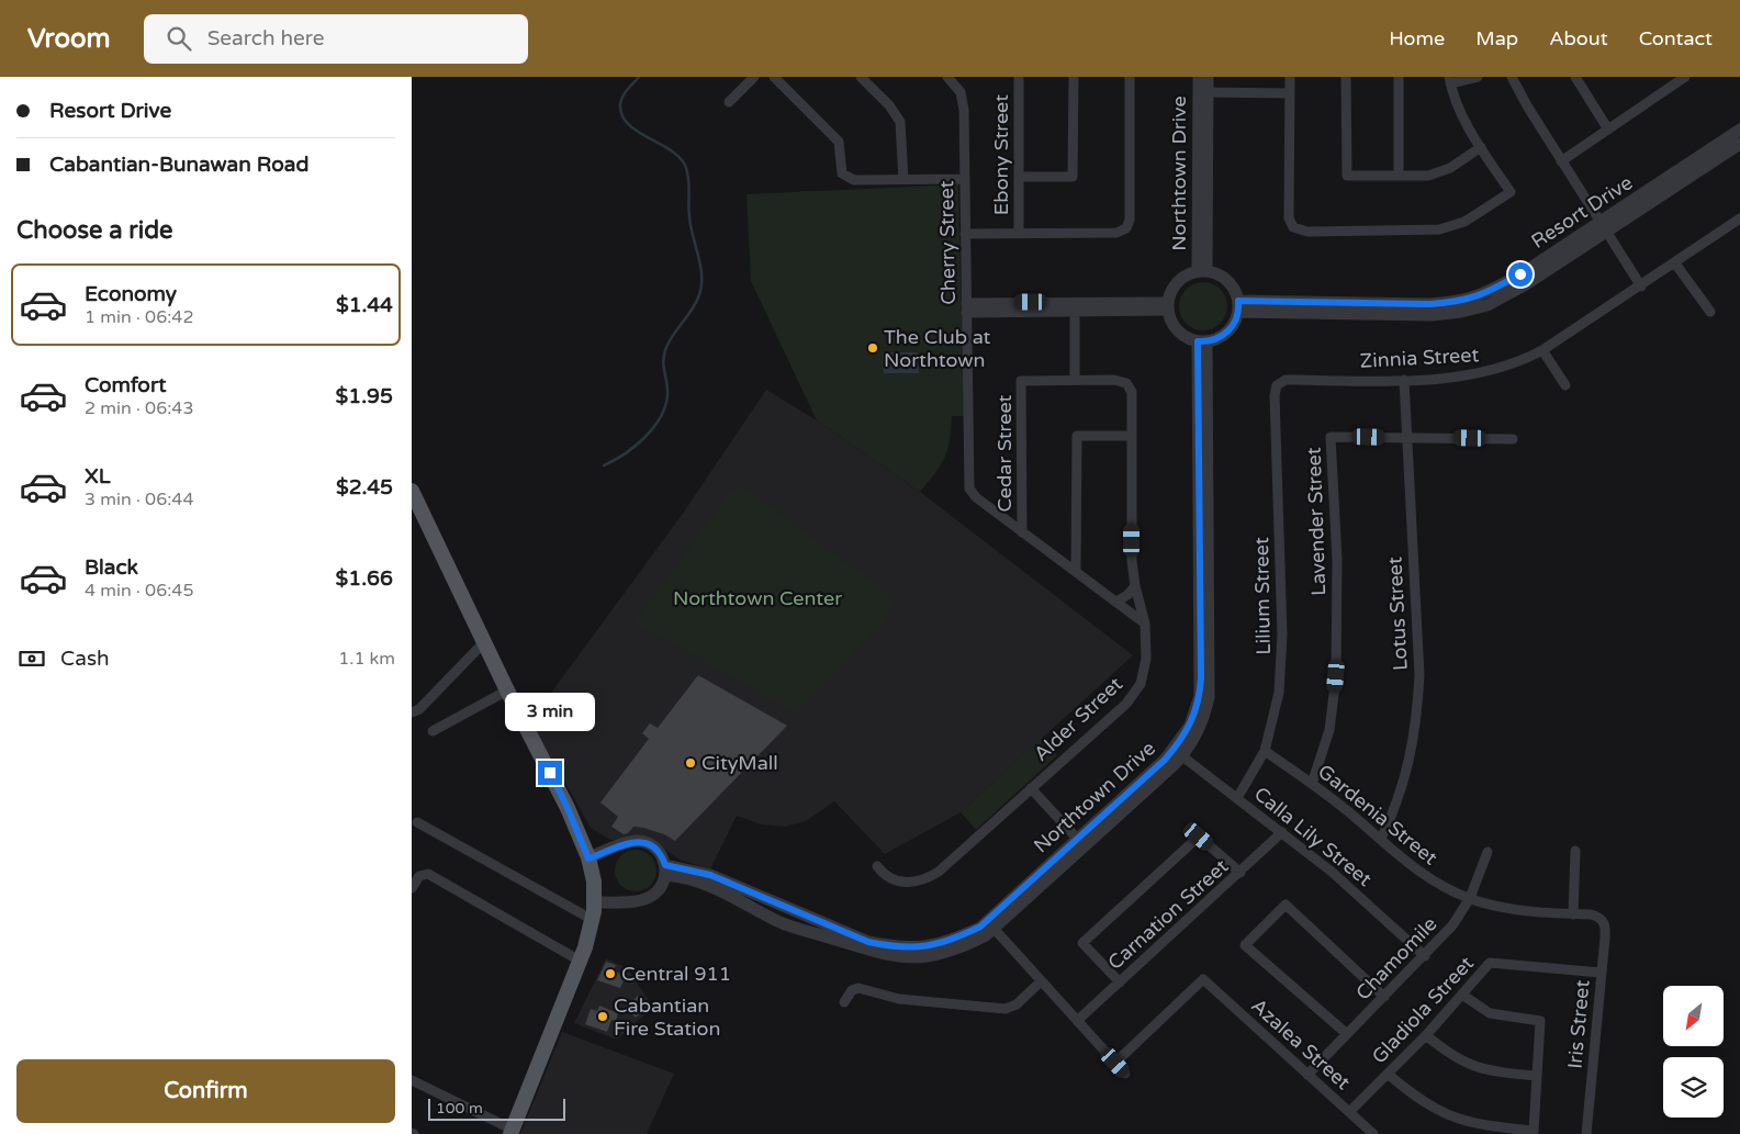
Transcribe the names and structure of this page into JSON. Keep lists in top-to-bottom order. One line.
{"streets":{"street":["Ebony Street","Northtown Drive","Resort Drive","Cherry Street","Zinnia Street","Cedar Street","Lavender Street","Lilium Street","Lotus Street","Alder Street","Gardenia Street","Calla Lily Street","Carnation Street","Chamomile","Gladiola Street","Iris Street","Azalea Street"]},"crossings":[["Northtown Drive","Resort Drive"],["Northtown Drive","Calla Lily Street"],["Cherry Street","Cedar Street"],["Cherry Street","Alder Street"],["Zinnia Street","Lilium Street"],["Zinnia Street","Lotus Street"],["Cedar Street","Alder Street"],["Lavender Street","Lotus Street"],["Lavender Street","Gardenia Street"],["Lilium Street","Gardenia Street"],["Lilium Street","Calla Lily Street"],["Lotus Street","Gardenia Street"],["Gardenia Street","Chamomile"],["Gardenia Street","Iris Street"],["Calla Lily Street","Carnation Street"],["Calla Lily Street","Chamomile"],["Chamomile","Azalea Street"],["Gladiola Street","Iris Street"],["Gladiola Street","Azalea Street"]],"parks":["Northtown Center"],"places":["The Club at Northtown","CityMall","Central 911","Cabantian Fire Station"],"scale_bar":"100 m","north":"bottom left","page":{"header":"Vroom","search":"Search here","nav":["Home","Map","About","Contact"],"banner":["Resort Drive","Cabantian-Bunawan Road"],"heading":"Choose a ride","list":[{"name":"Economy","note":"1 min · 06:42","value":"$1.44"},{"name":"Comfort","note":"2 min · 06:43","value":"$1.95"},{"name":"XL","note":"3 min · 06:44","value":"$2.45"},{"name":"Black","note":"4 min · 06:45","value":"$1.66"}],"pay":["Cash","1.1 km"],"bubble":"3 min","buttons":"Confirm","scale":"100 m"}}
